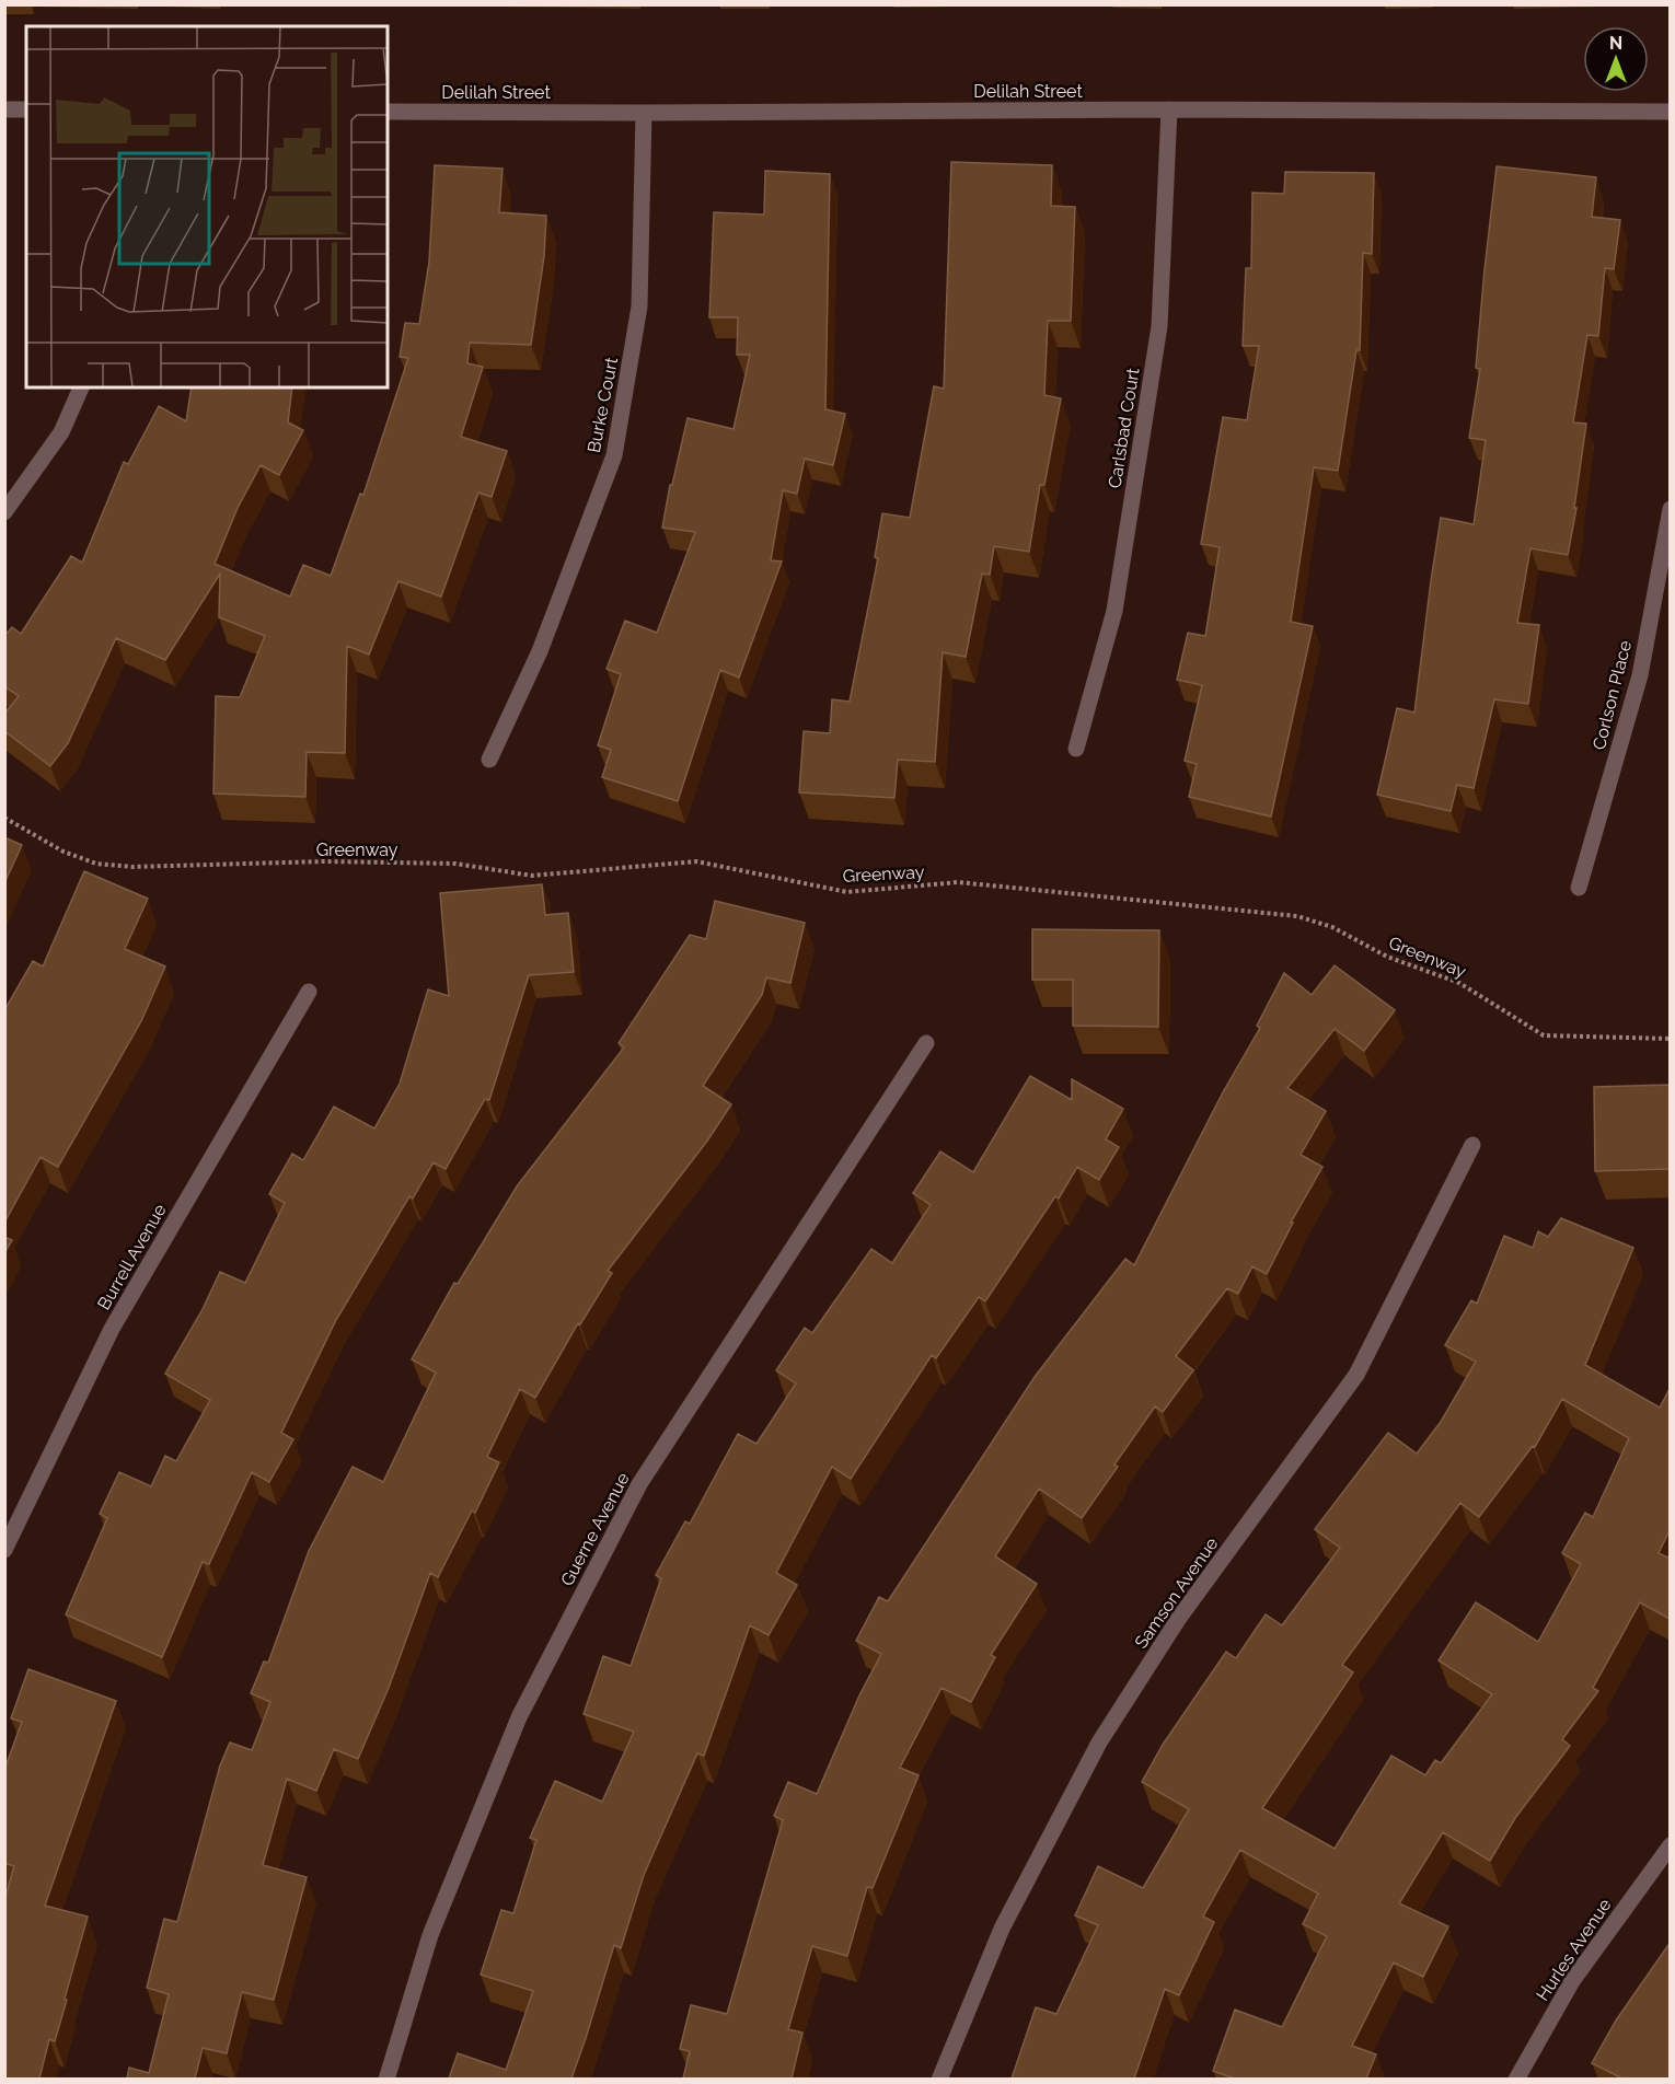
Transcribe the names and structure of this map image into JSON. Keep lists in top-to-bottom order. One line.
{"streets":{"street":["Delilah Street","Burke Court","Carlsbad Court","Corlson Place","Burrell Avenue","Guerne Avenue","Samson Avenue","Hurles Avenue"],"path":["Greenway"]},"crossings":[["Delilah Street","Burke Court"],["Delilah Street","Carlsbad Court"]],"north":"top"}
